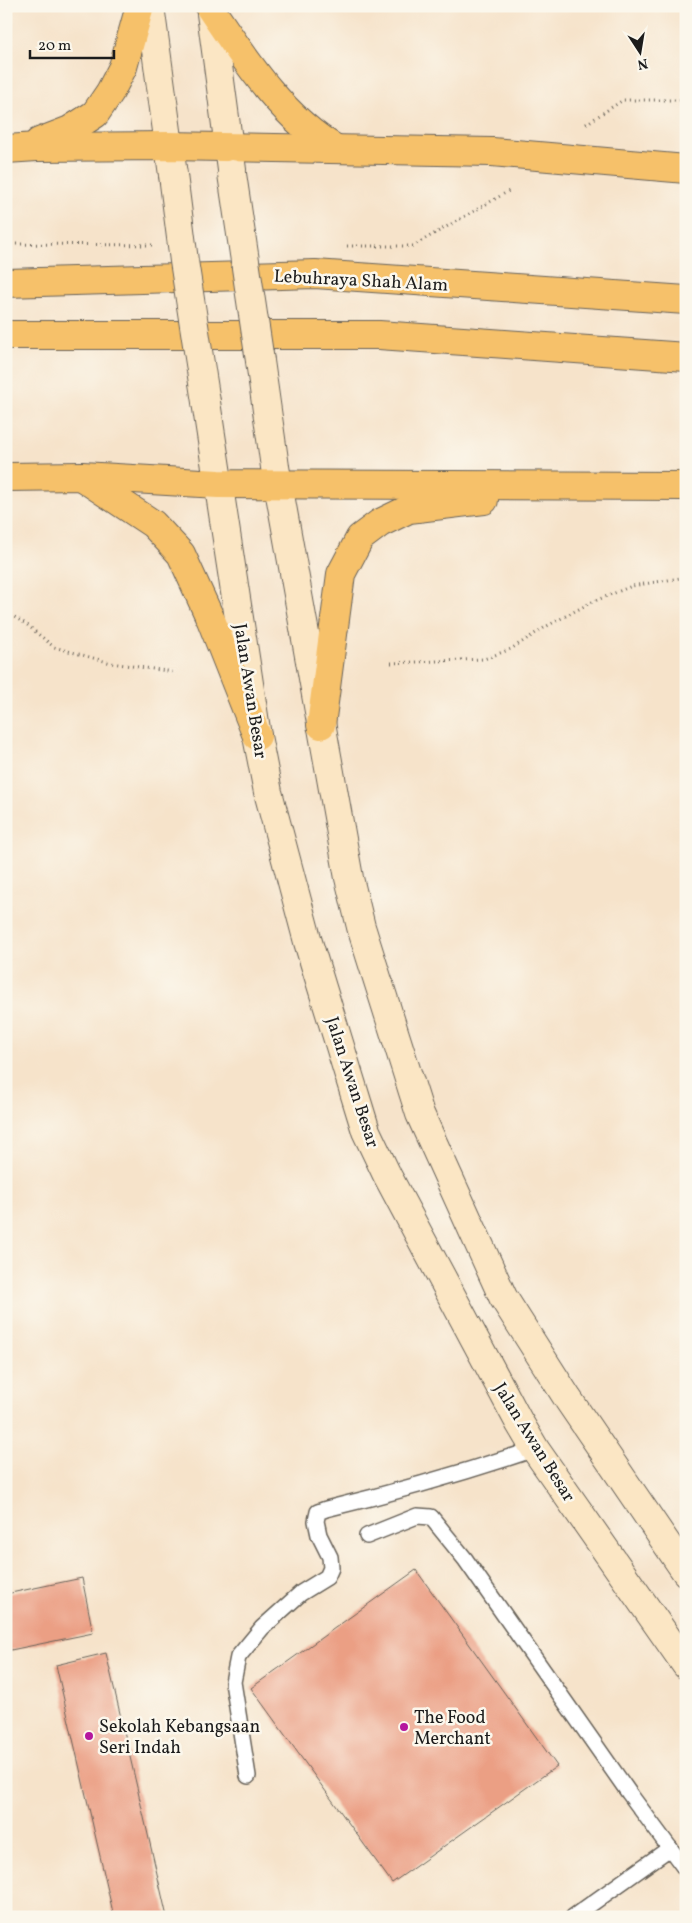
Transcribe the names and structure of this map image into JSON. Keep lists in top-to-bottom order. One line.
{"streets":{"highway":["Lebuhraya Shah Alam"],"main road":["Jalan Awan Besar"]},"places":["The Food Merchant","Sekolah Kebangsaan Seri Indah"],"scale_bar":"20 m","north":"bottom"}
